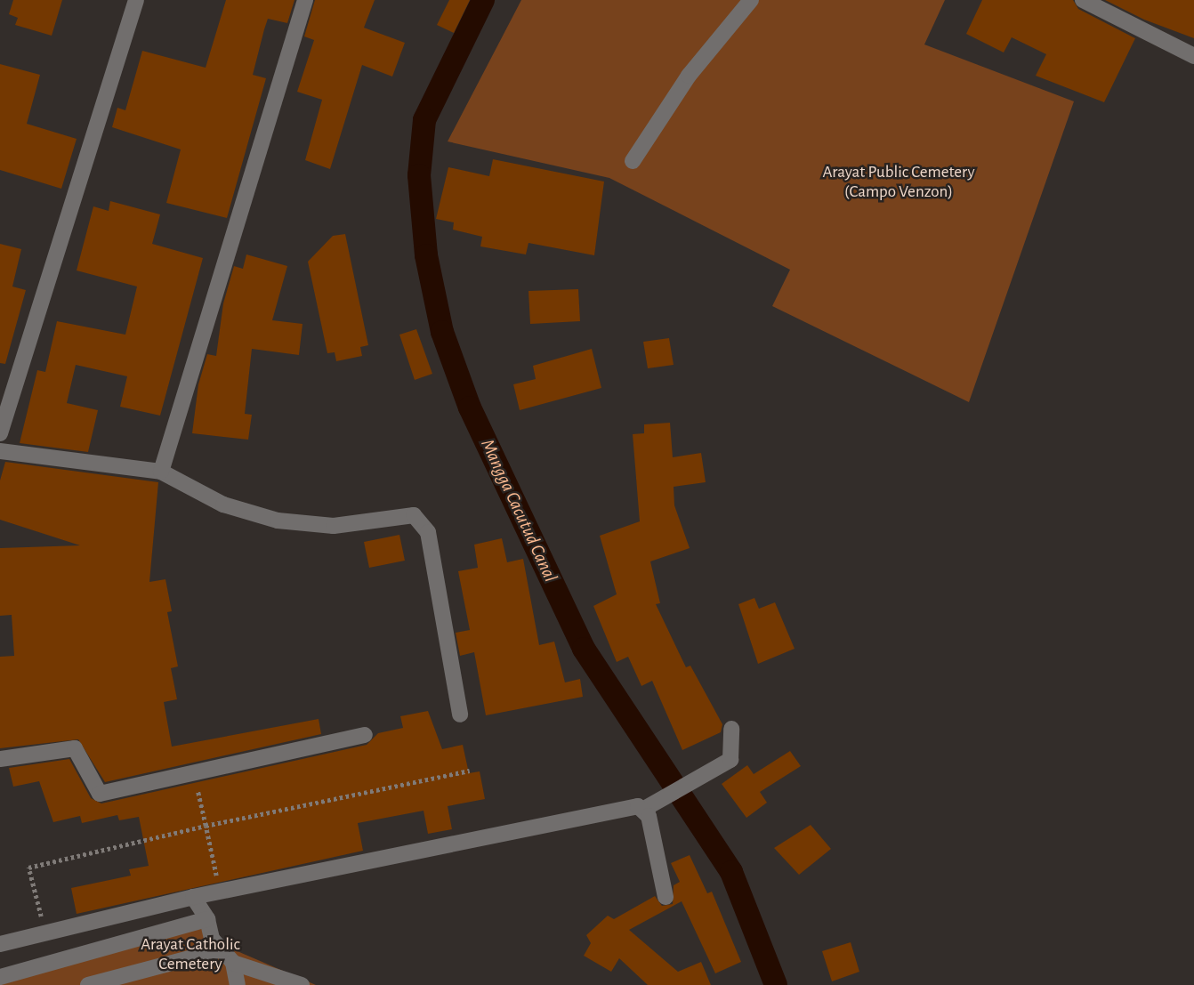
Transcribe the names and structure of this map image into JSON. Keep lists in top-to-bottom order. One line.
{"water":["Mangga Cacutud Canal"],"parks":["Arayat Public Cemetery (Campo Venzon)","Arayat Catholic Cemetery"]}
